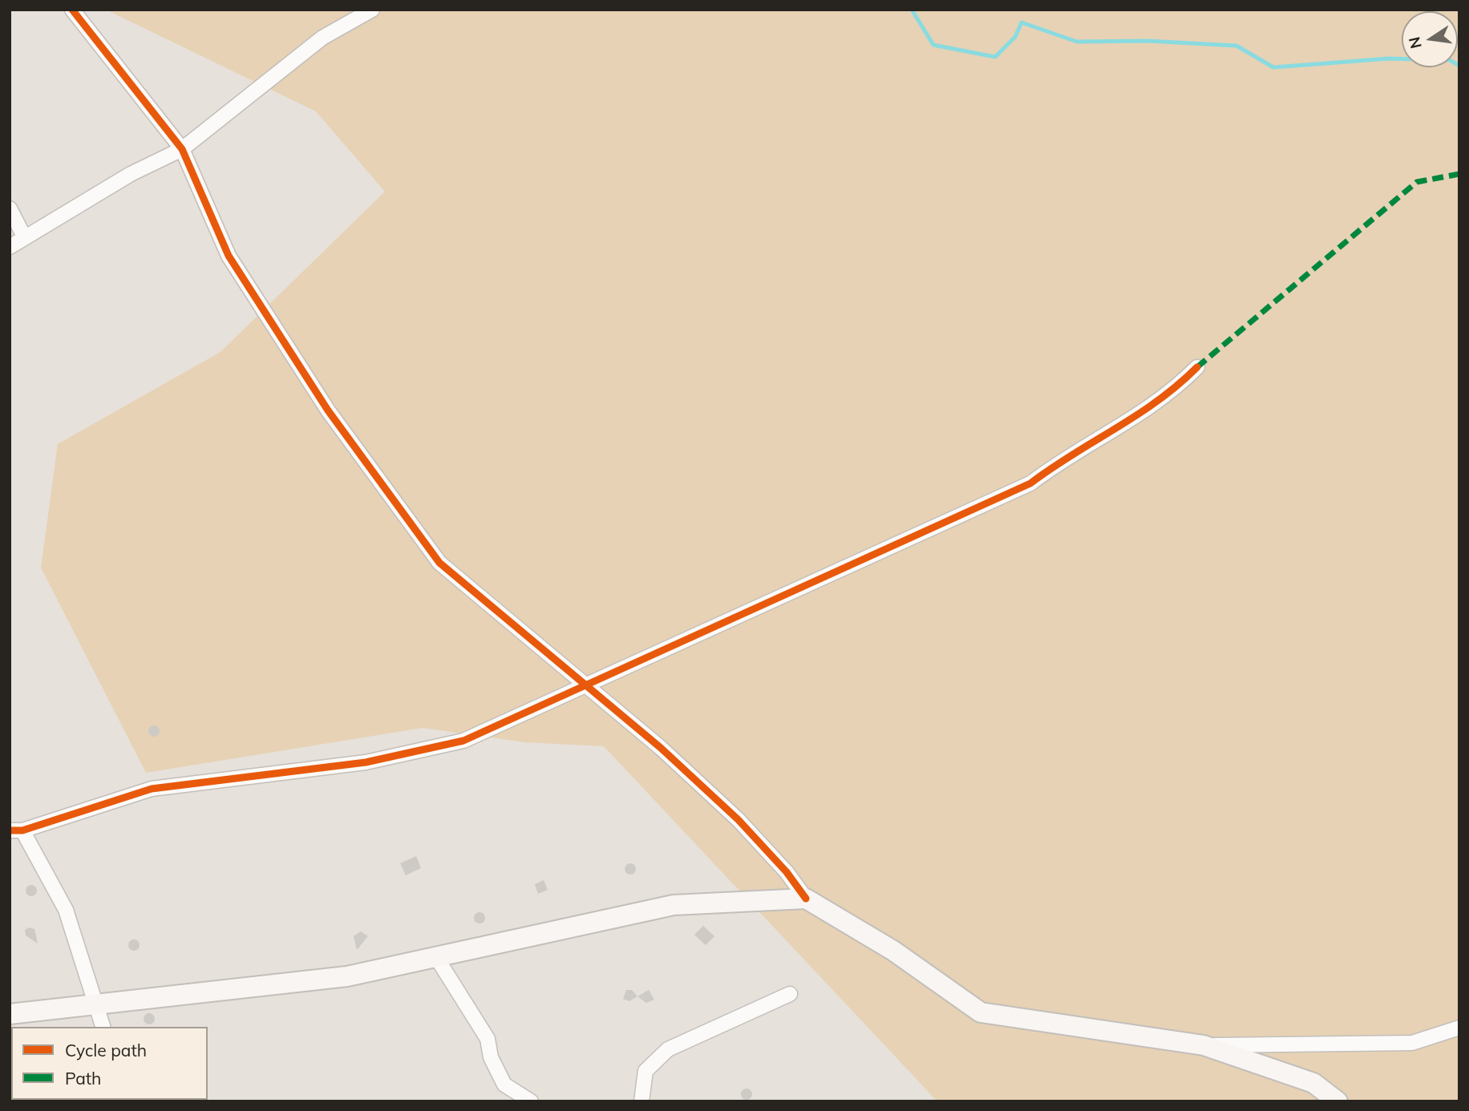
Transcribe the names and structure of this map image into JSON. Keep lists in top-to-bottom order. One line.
{"legend":["Cycle path","Path"],"north":"left"}
